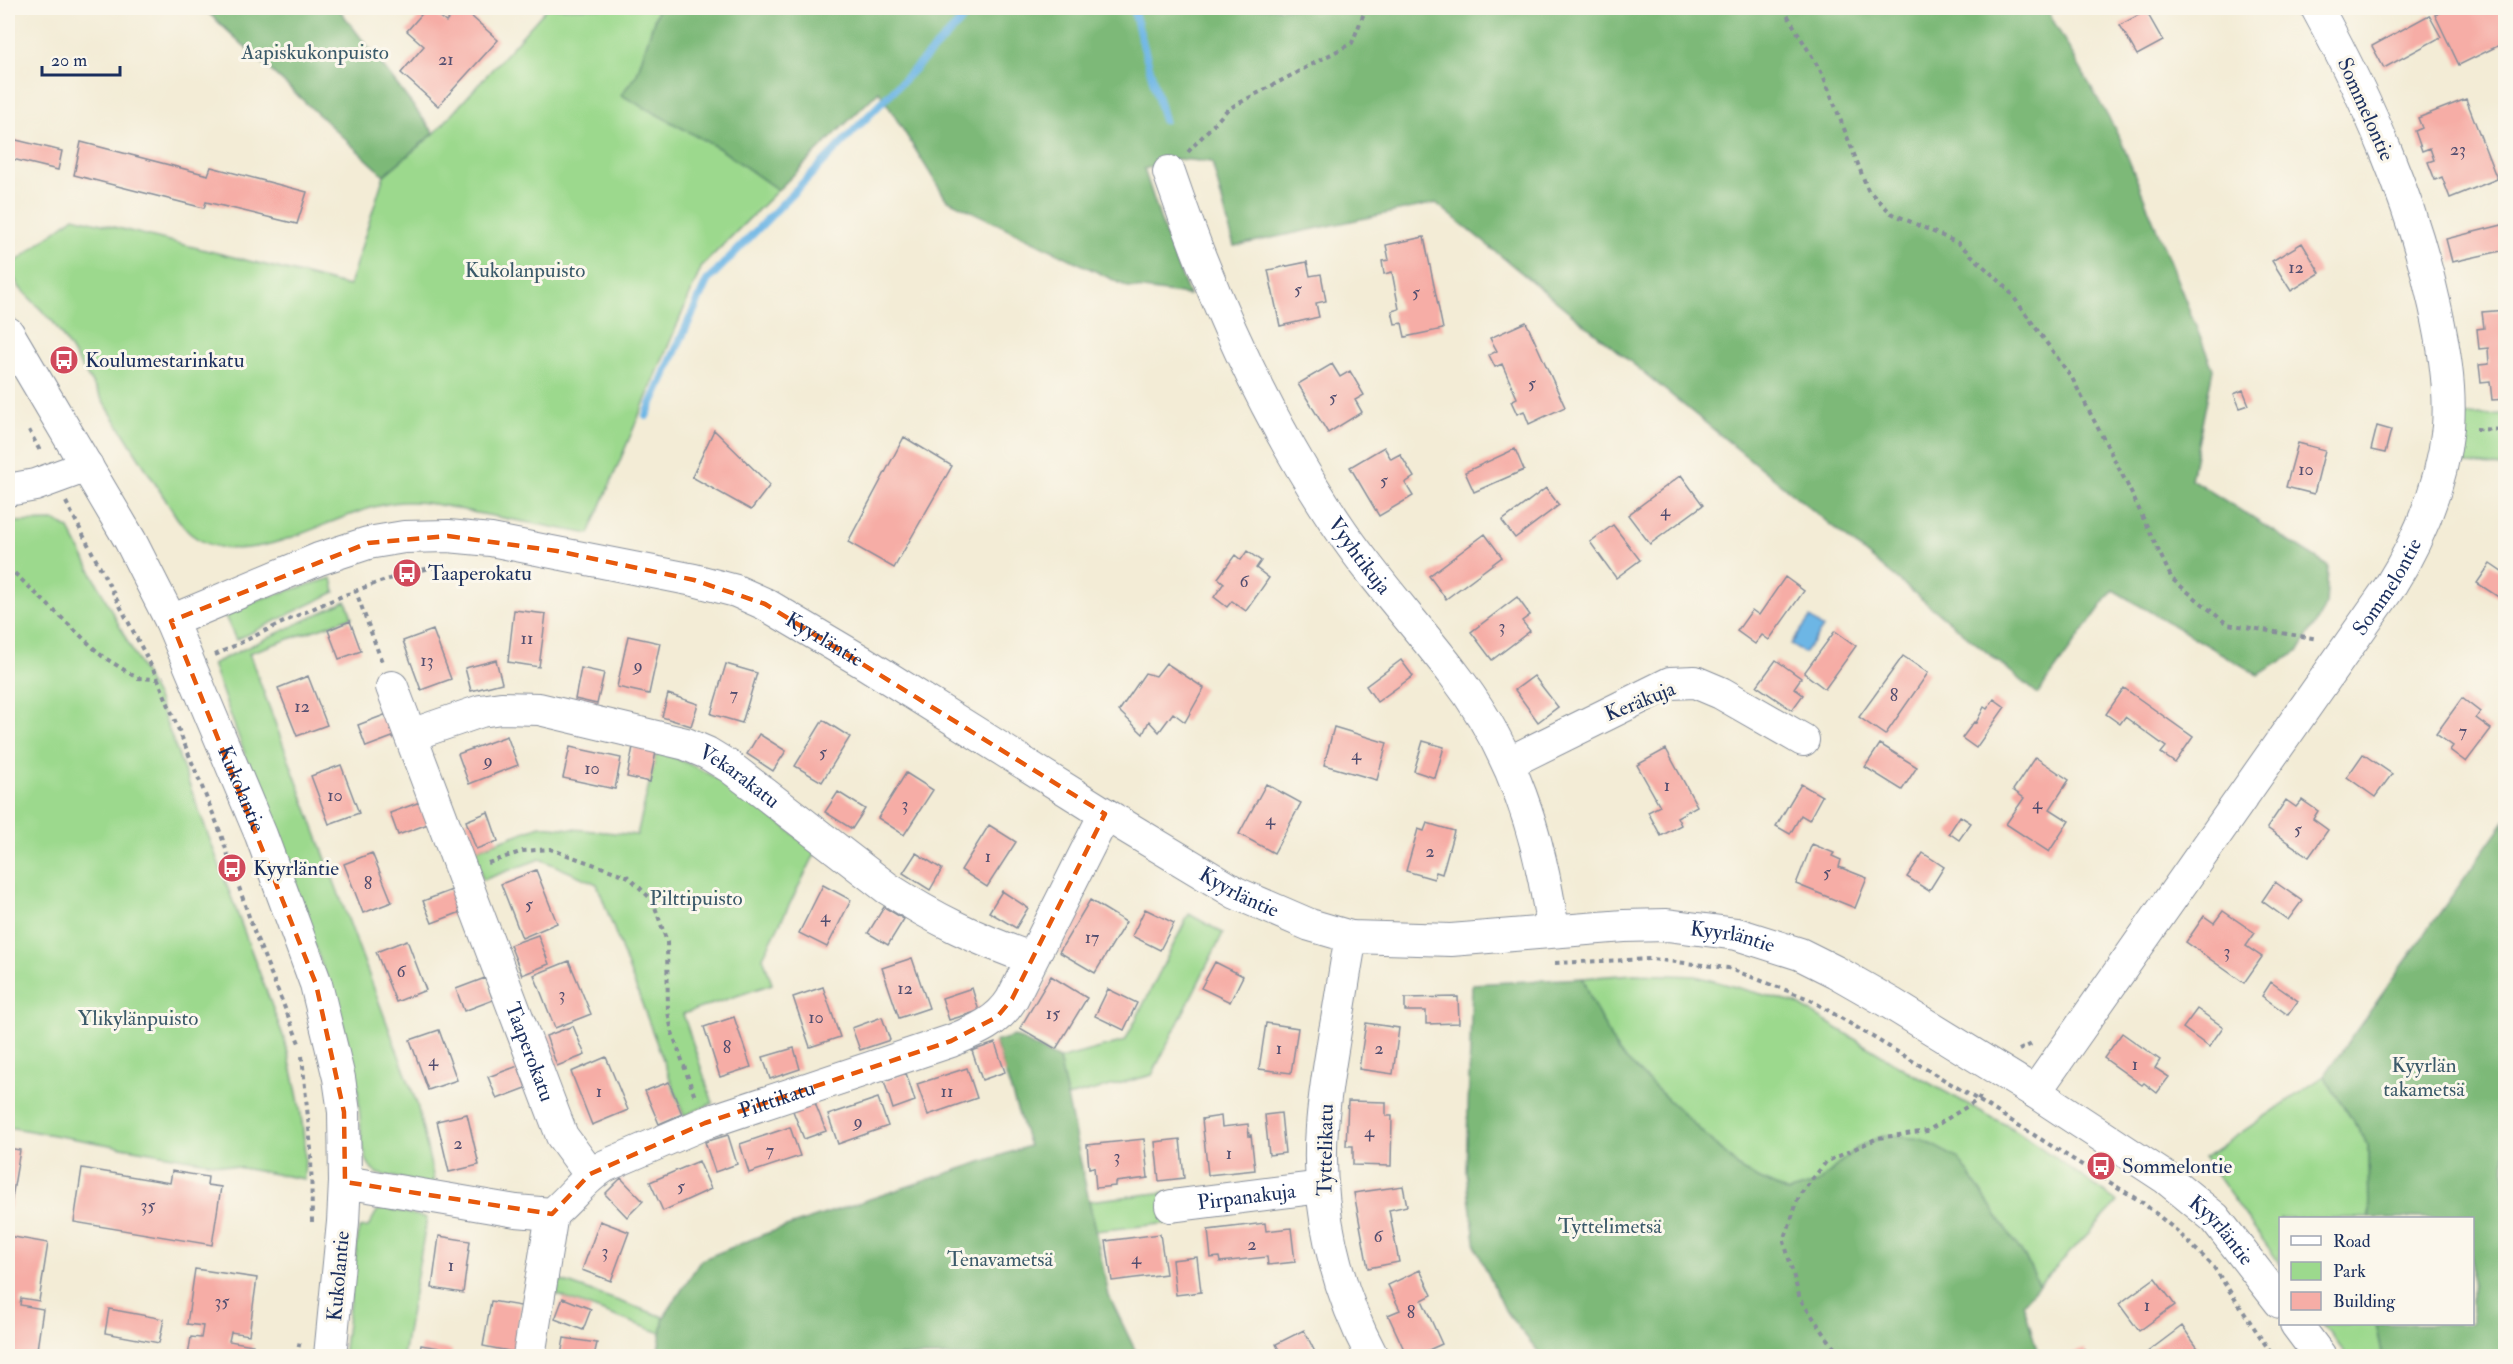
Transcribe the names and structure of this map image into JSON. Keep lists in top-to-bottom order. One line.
{"streets":{"street":["Sommelontie","Vyyhtikuja","Kyyrläntie","Keräkuja","Vekarakatu","Kukolantie","Taaperokatu","Pilttikatu","Tyttelikatu","Pirpanakuja"]},"crossings":[["Sommelontie","Kyyrläntie"],["Vyyhtikuja","Kyyrläntie"],["Vyyhtikuja","Keräkuja"],["Kyyrläntie","Kukolantie"],["Kyyrläntie","Pilttikatu"],["Kyyrläntie","Tyttelikatu"],["Vekarakatu","Taaperokatu"],["Vekarakatu","Pilttikatu"],["Taaperokatu","Pilttikatu"],["Tyttelikatu","Pirpanakuja"]],"parks":["Aapiskukonpuisto","Kukolanpuisto","Pilttipuisto","Ylikylänpuisto","Kyyrlän takametsä","Tyttelimetsä","Tenavametsä"],"places":{"bus stop":["Koulumestarinkatu","Taaperokatu","Kyyrläntie","Sommelontie"]},"house_numbers":["21","23","12","5","5","5","5","10","5","4","6","3","11","13","9","7","8","12","7","5","4","9","10","1","10","4","3","4","5","2","1","5","8","5","4","17","3","6","12","3","15","10","8","1","2","4","1","1","11","9","4","2","7","1","3","5","35","6","2","3","4","1","35","1","8"],"legend":["Road","Park","Building"],"scale_bar":"20 m"}
